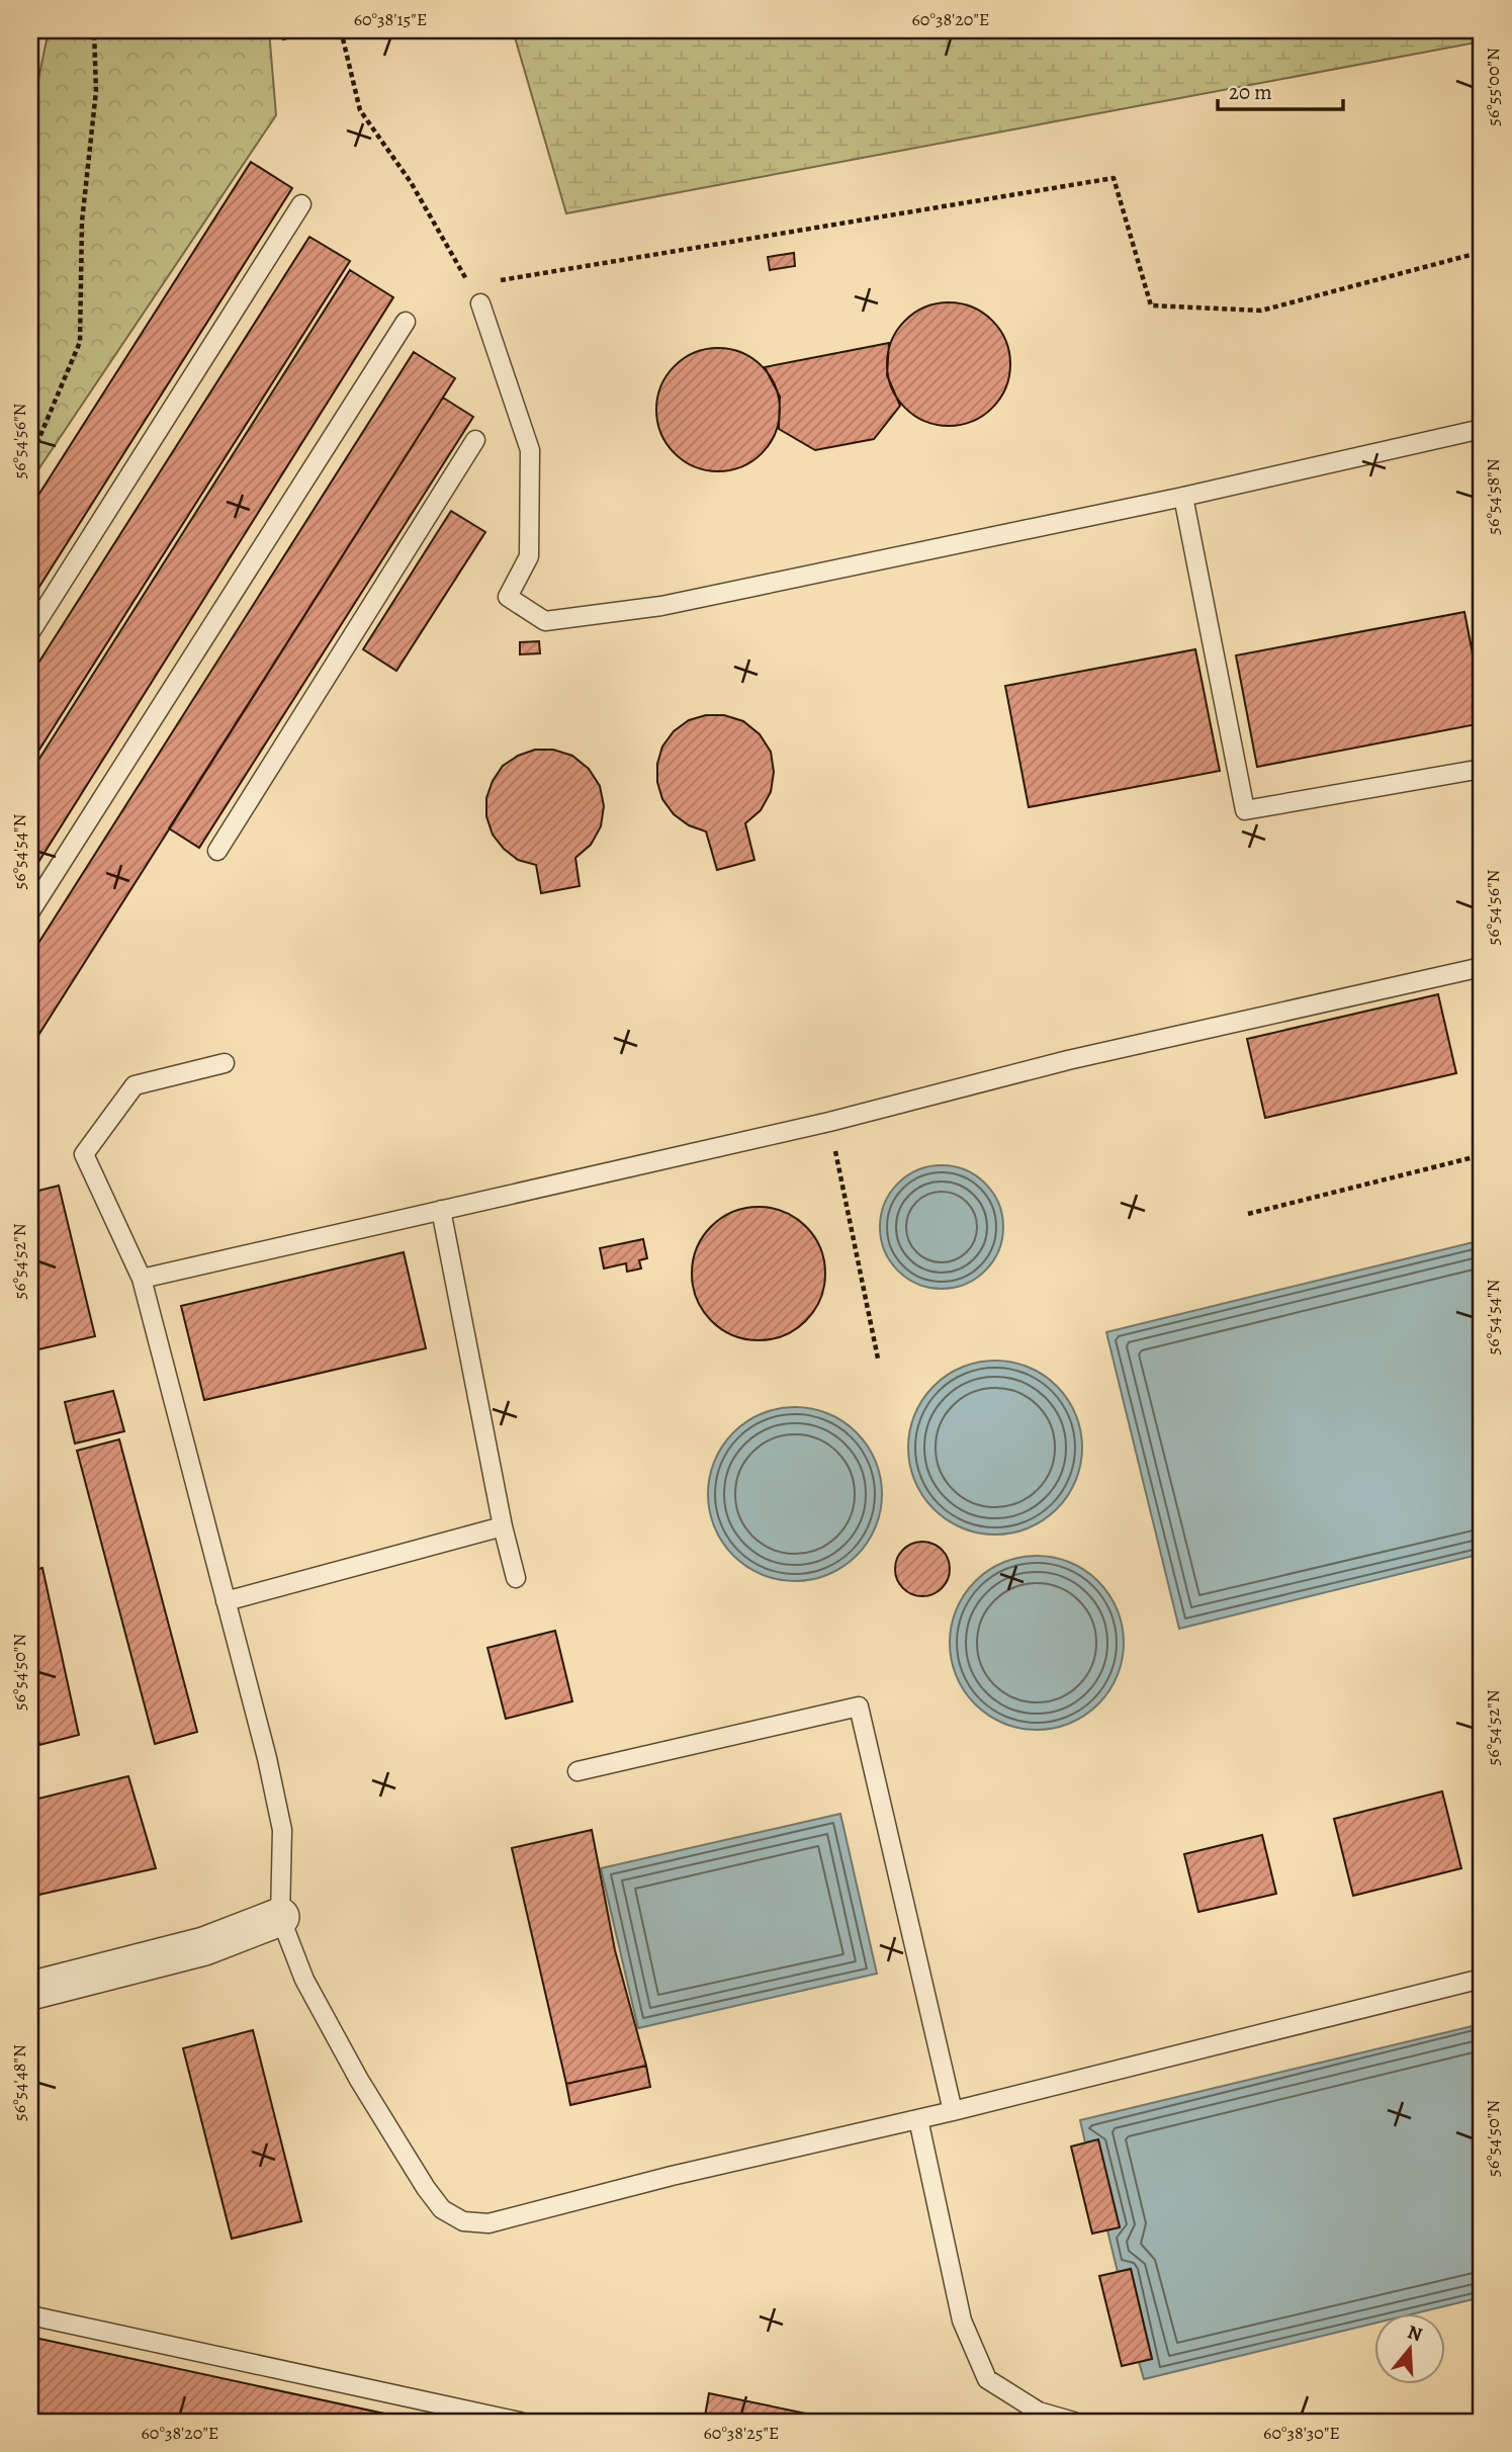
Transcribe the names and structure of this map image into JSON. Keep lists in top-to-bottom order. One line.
{"scale_bar":"20 m","north":"top","coordinates":["60°38'15\"E","60°38'20\"E","56°55'00\"N","56°54'56\"N","56°54'58\"N","56°54'54\"N","56°54'52\"N","56°54'50\"N","56°54'48\"N","60°38'25\"E","60°38'30\"E"]}
